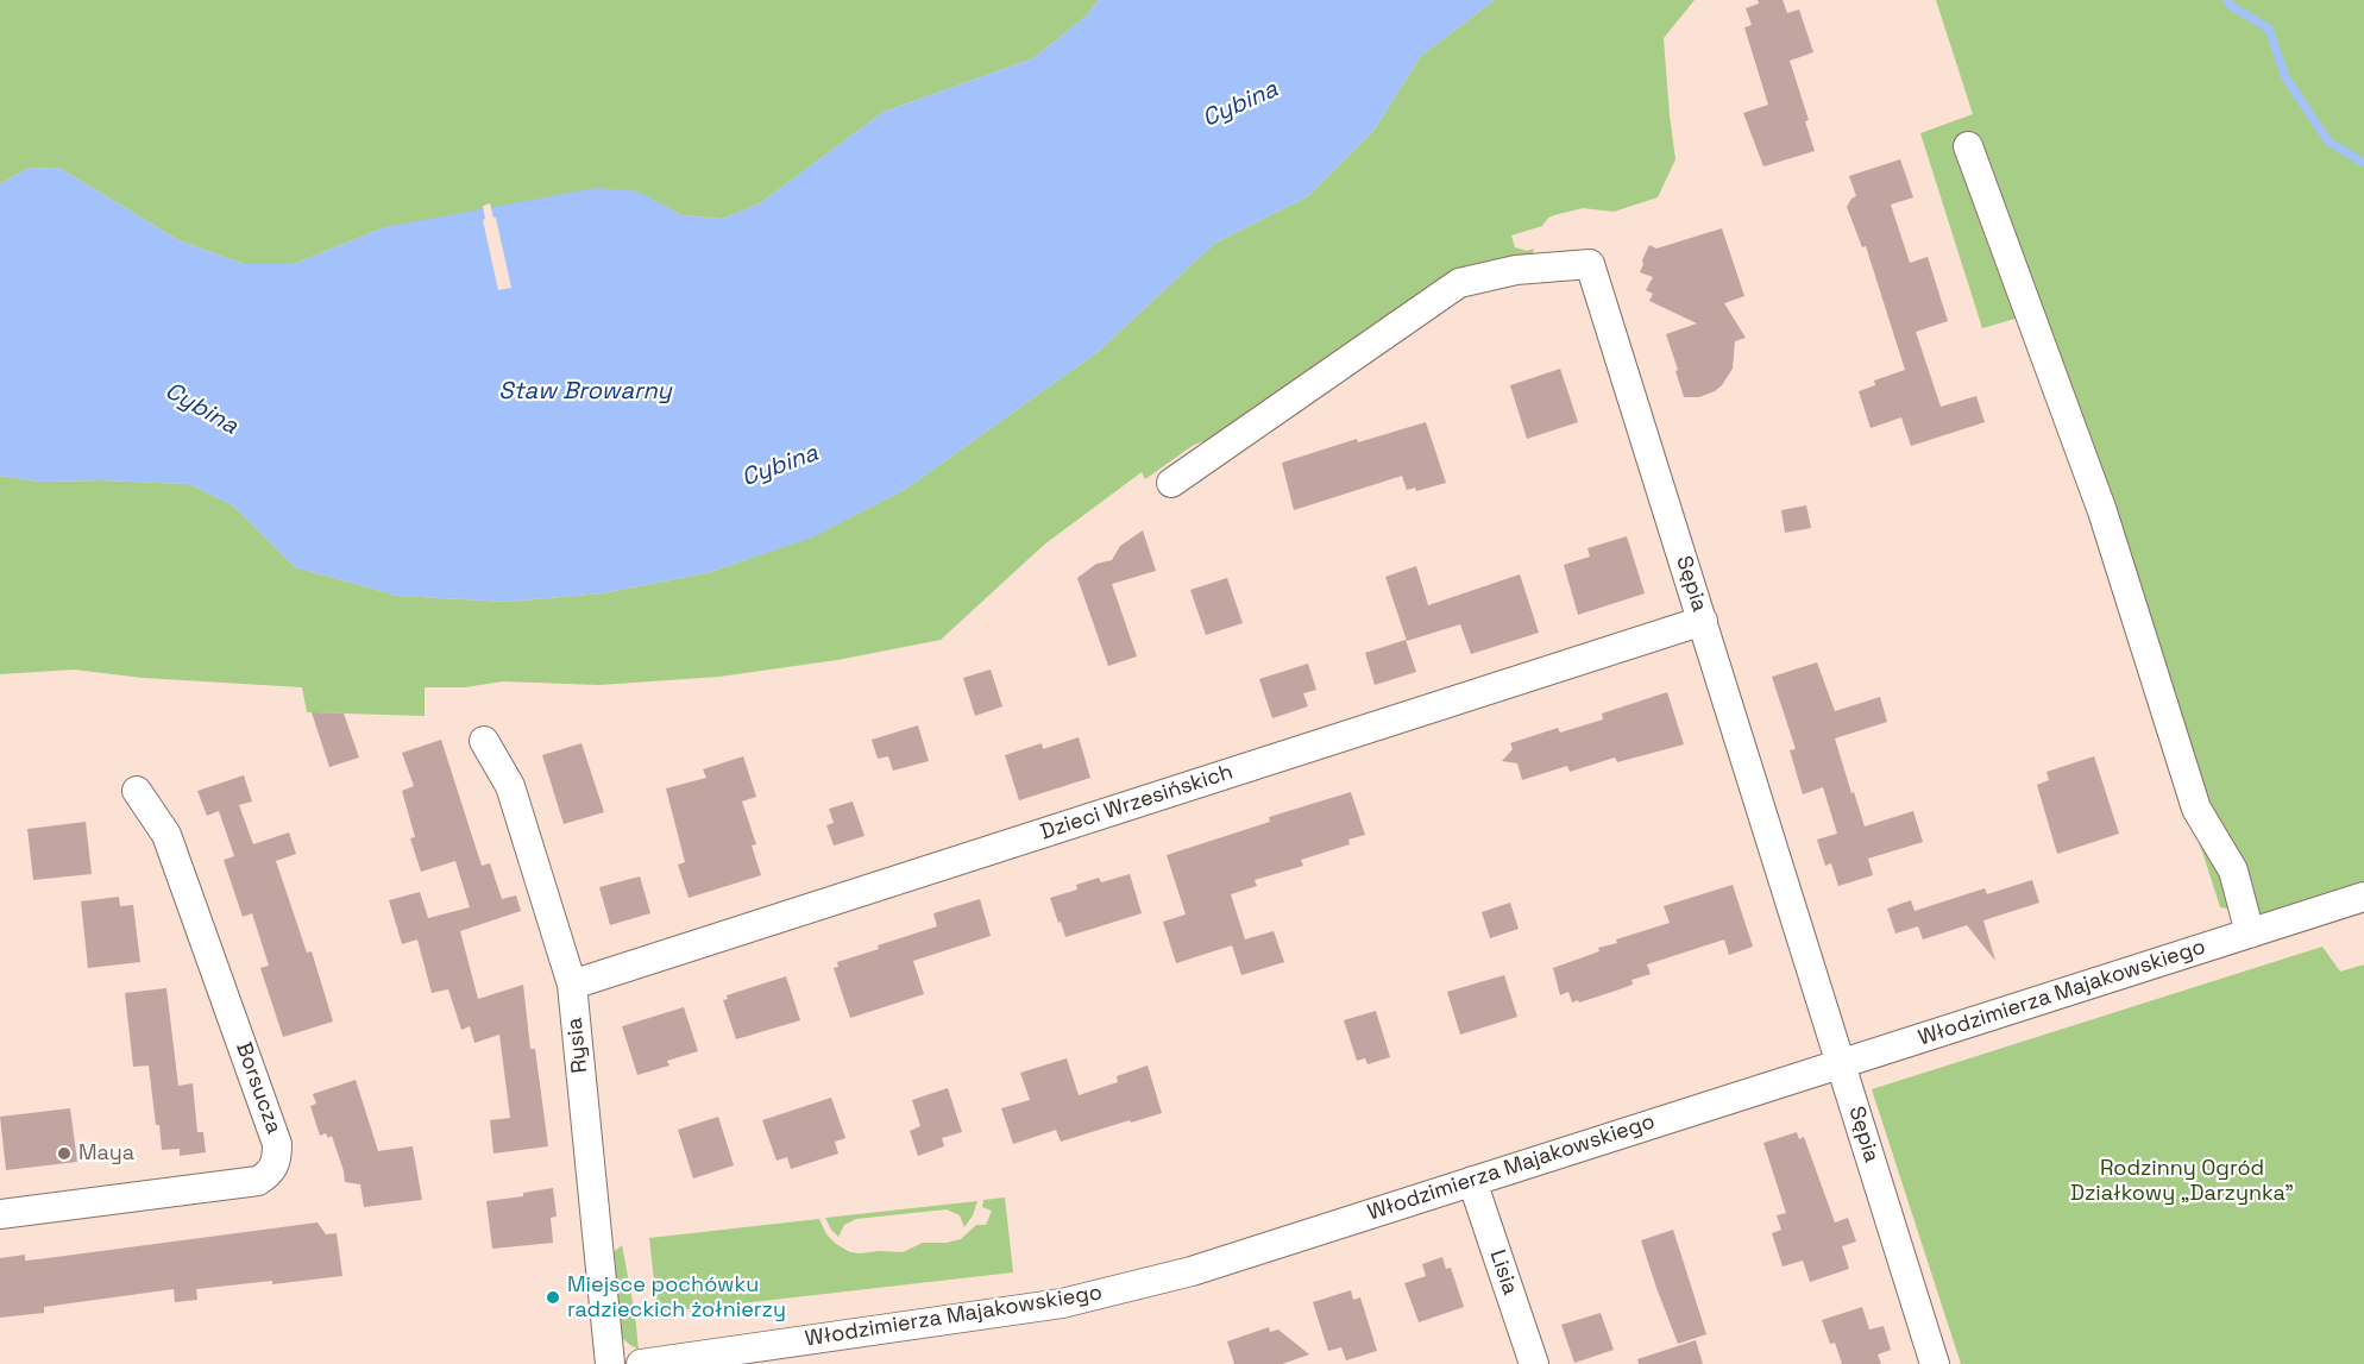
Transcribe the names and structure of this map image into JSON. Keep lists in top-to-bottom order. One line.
{"streets":{"street":["Sępia","Dzieci Wrzesińskich","Włodzimierza Majakowskiego","Rysia","Borsucza","Lisia"]},"crossings":[["Sępia","Dzieci Wrzesińskich"],["Sępia","Włodzimierza Majakowskiego"],["Dzieci Wrzesińskich","Rysia"],["Włodzimierza Majakowskiego","Lisia"]],"water":["Cybina","Staw Browarny"],"parks":["Rodzinny Ogród Działkowy „Darzynka”"],"places":["Maya","Miejsce pochówku radzieckich żołnierzy"]}
